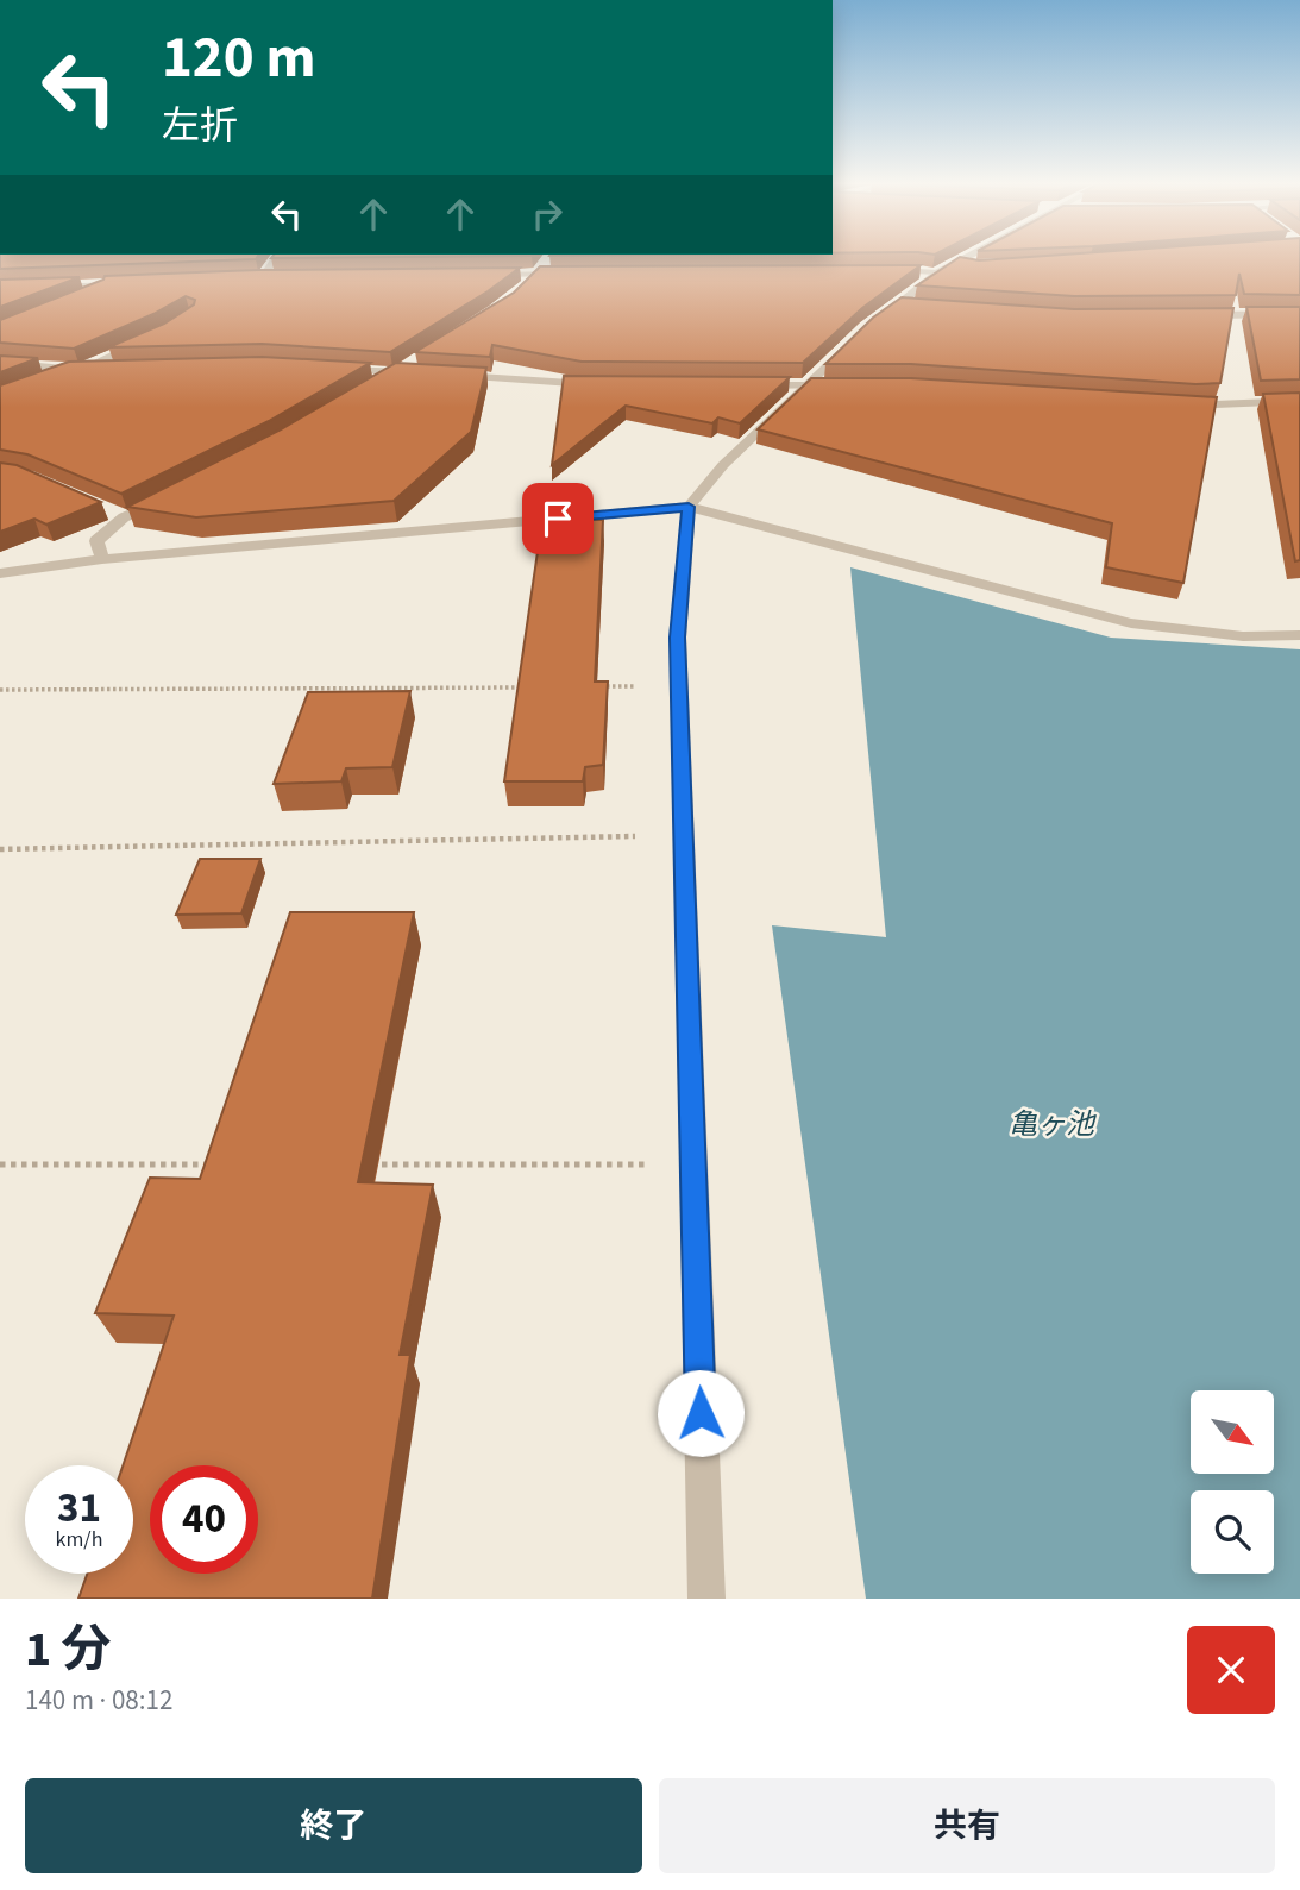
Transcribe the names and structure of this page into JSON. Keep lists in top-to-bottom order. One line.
{"water":["亀ヶ池"],"north":"bottom right","page":{"turn":["120 m","左折"],"speed":"31 km/h","limit":"40","heading":["1 分","140 m · 08:12"],"buttons":["終了","共有"]}}
